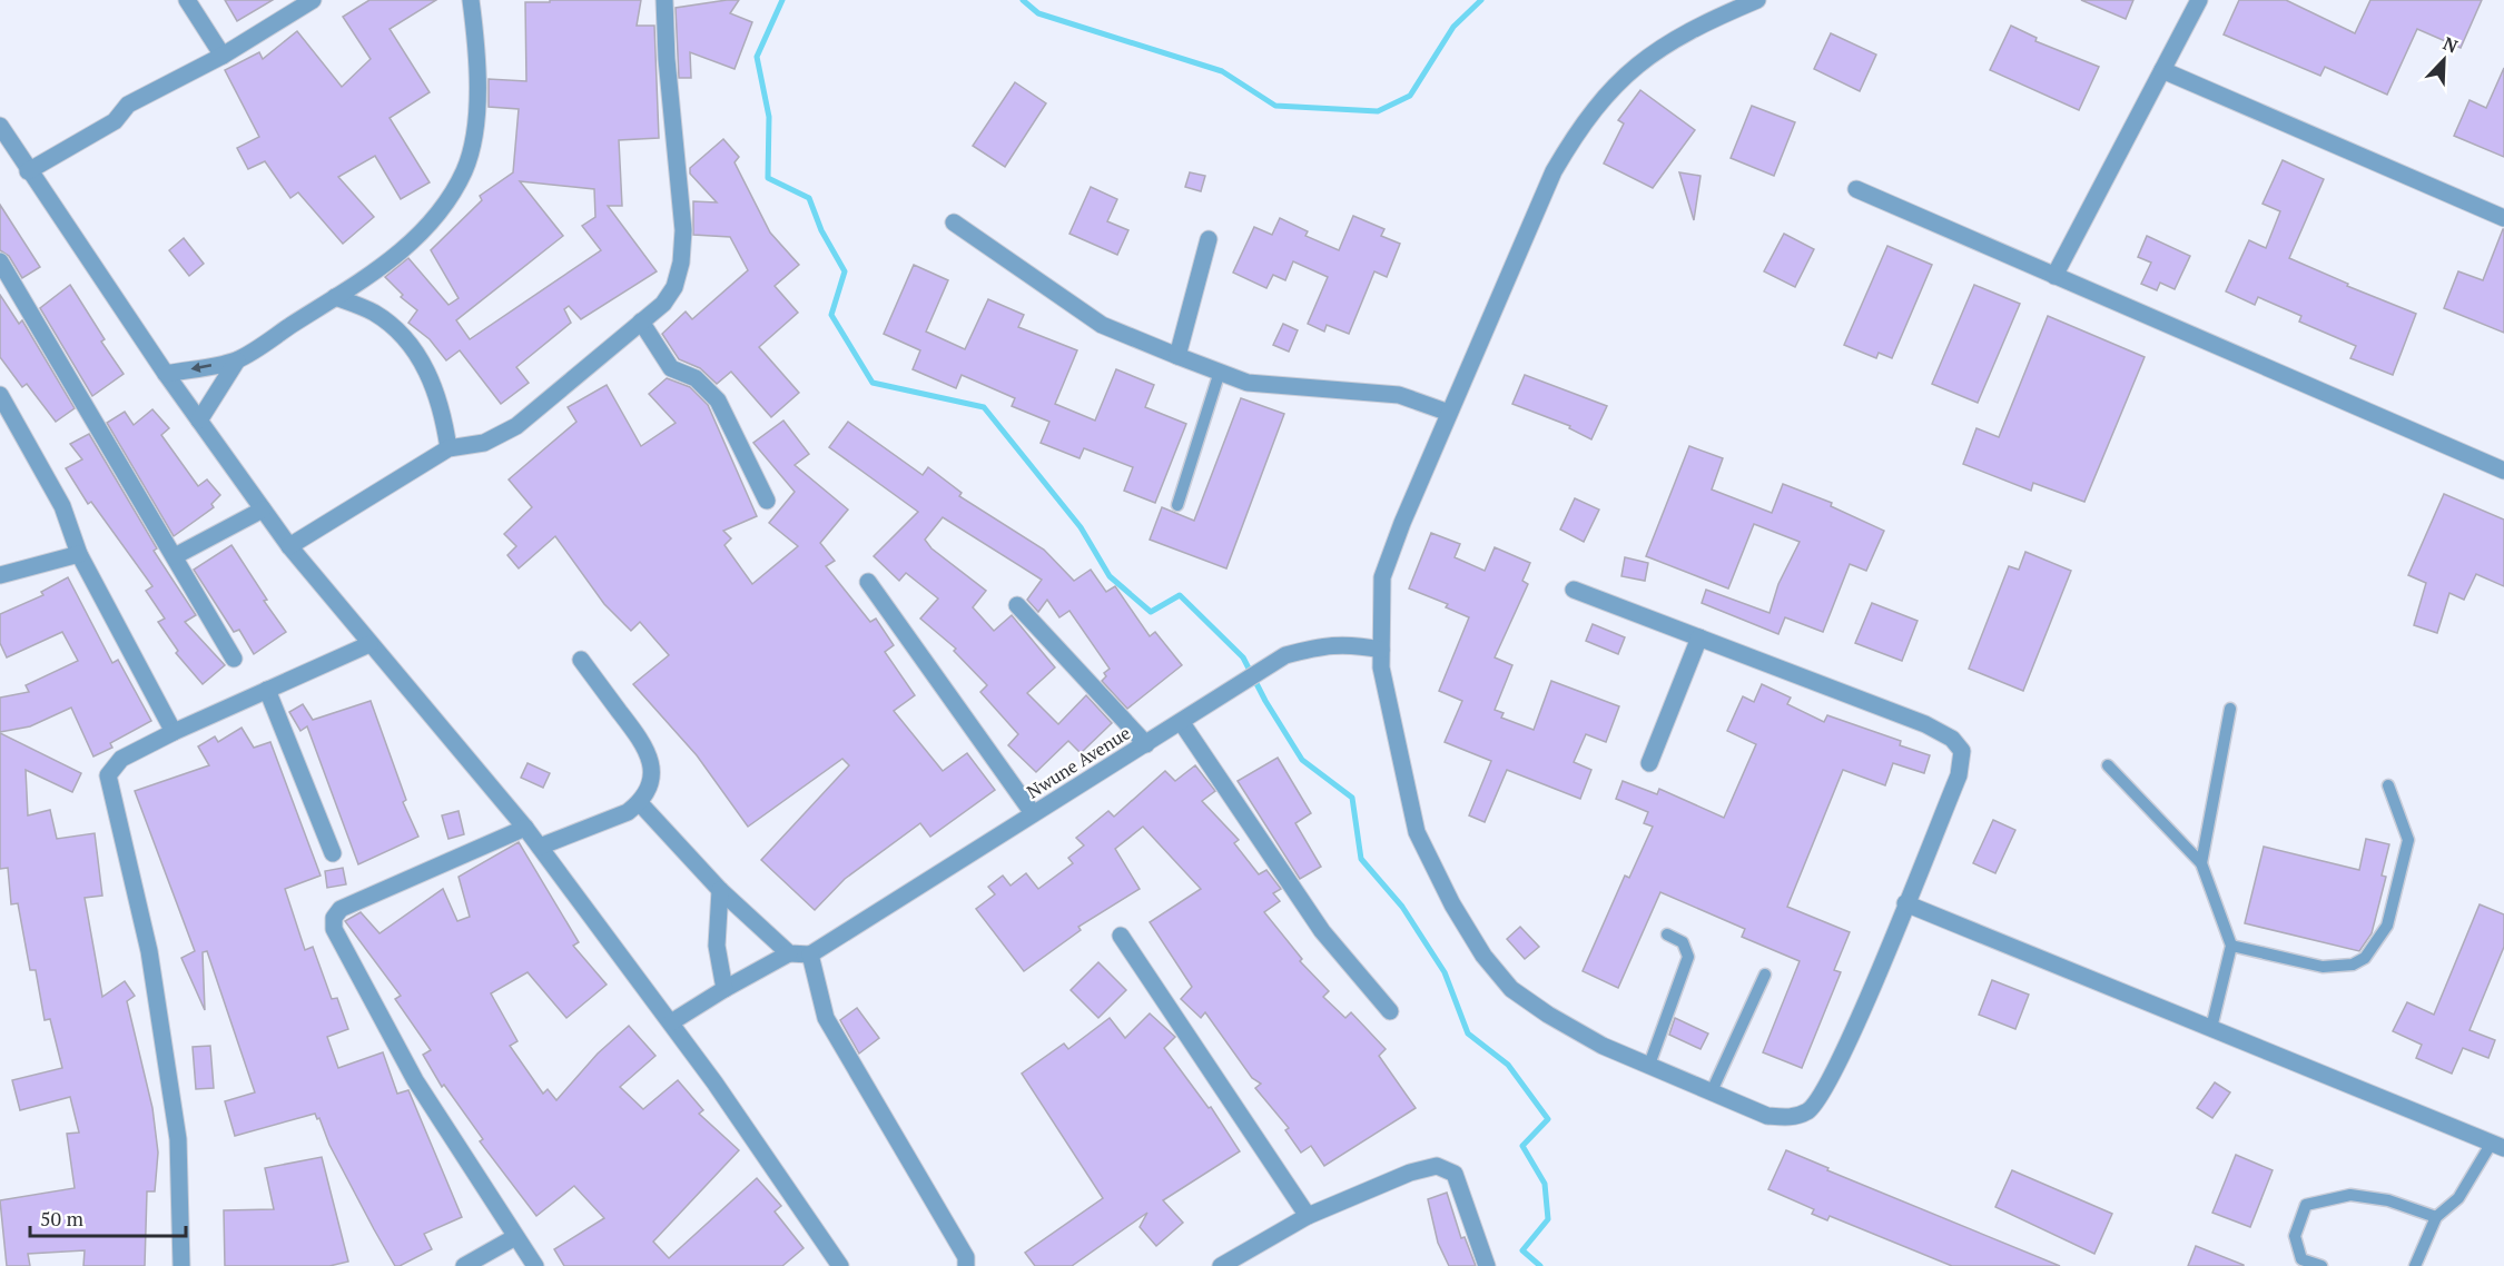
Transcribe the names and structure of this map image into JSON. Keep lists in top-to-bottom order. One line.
{"streets":{"street":["Nwune Avenue"]},"scale_bar":"50 m","north":"top right"}
